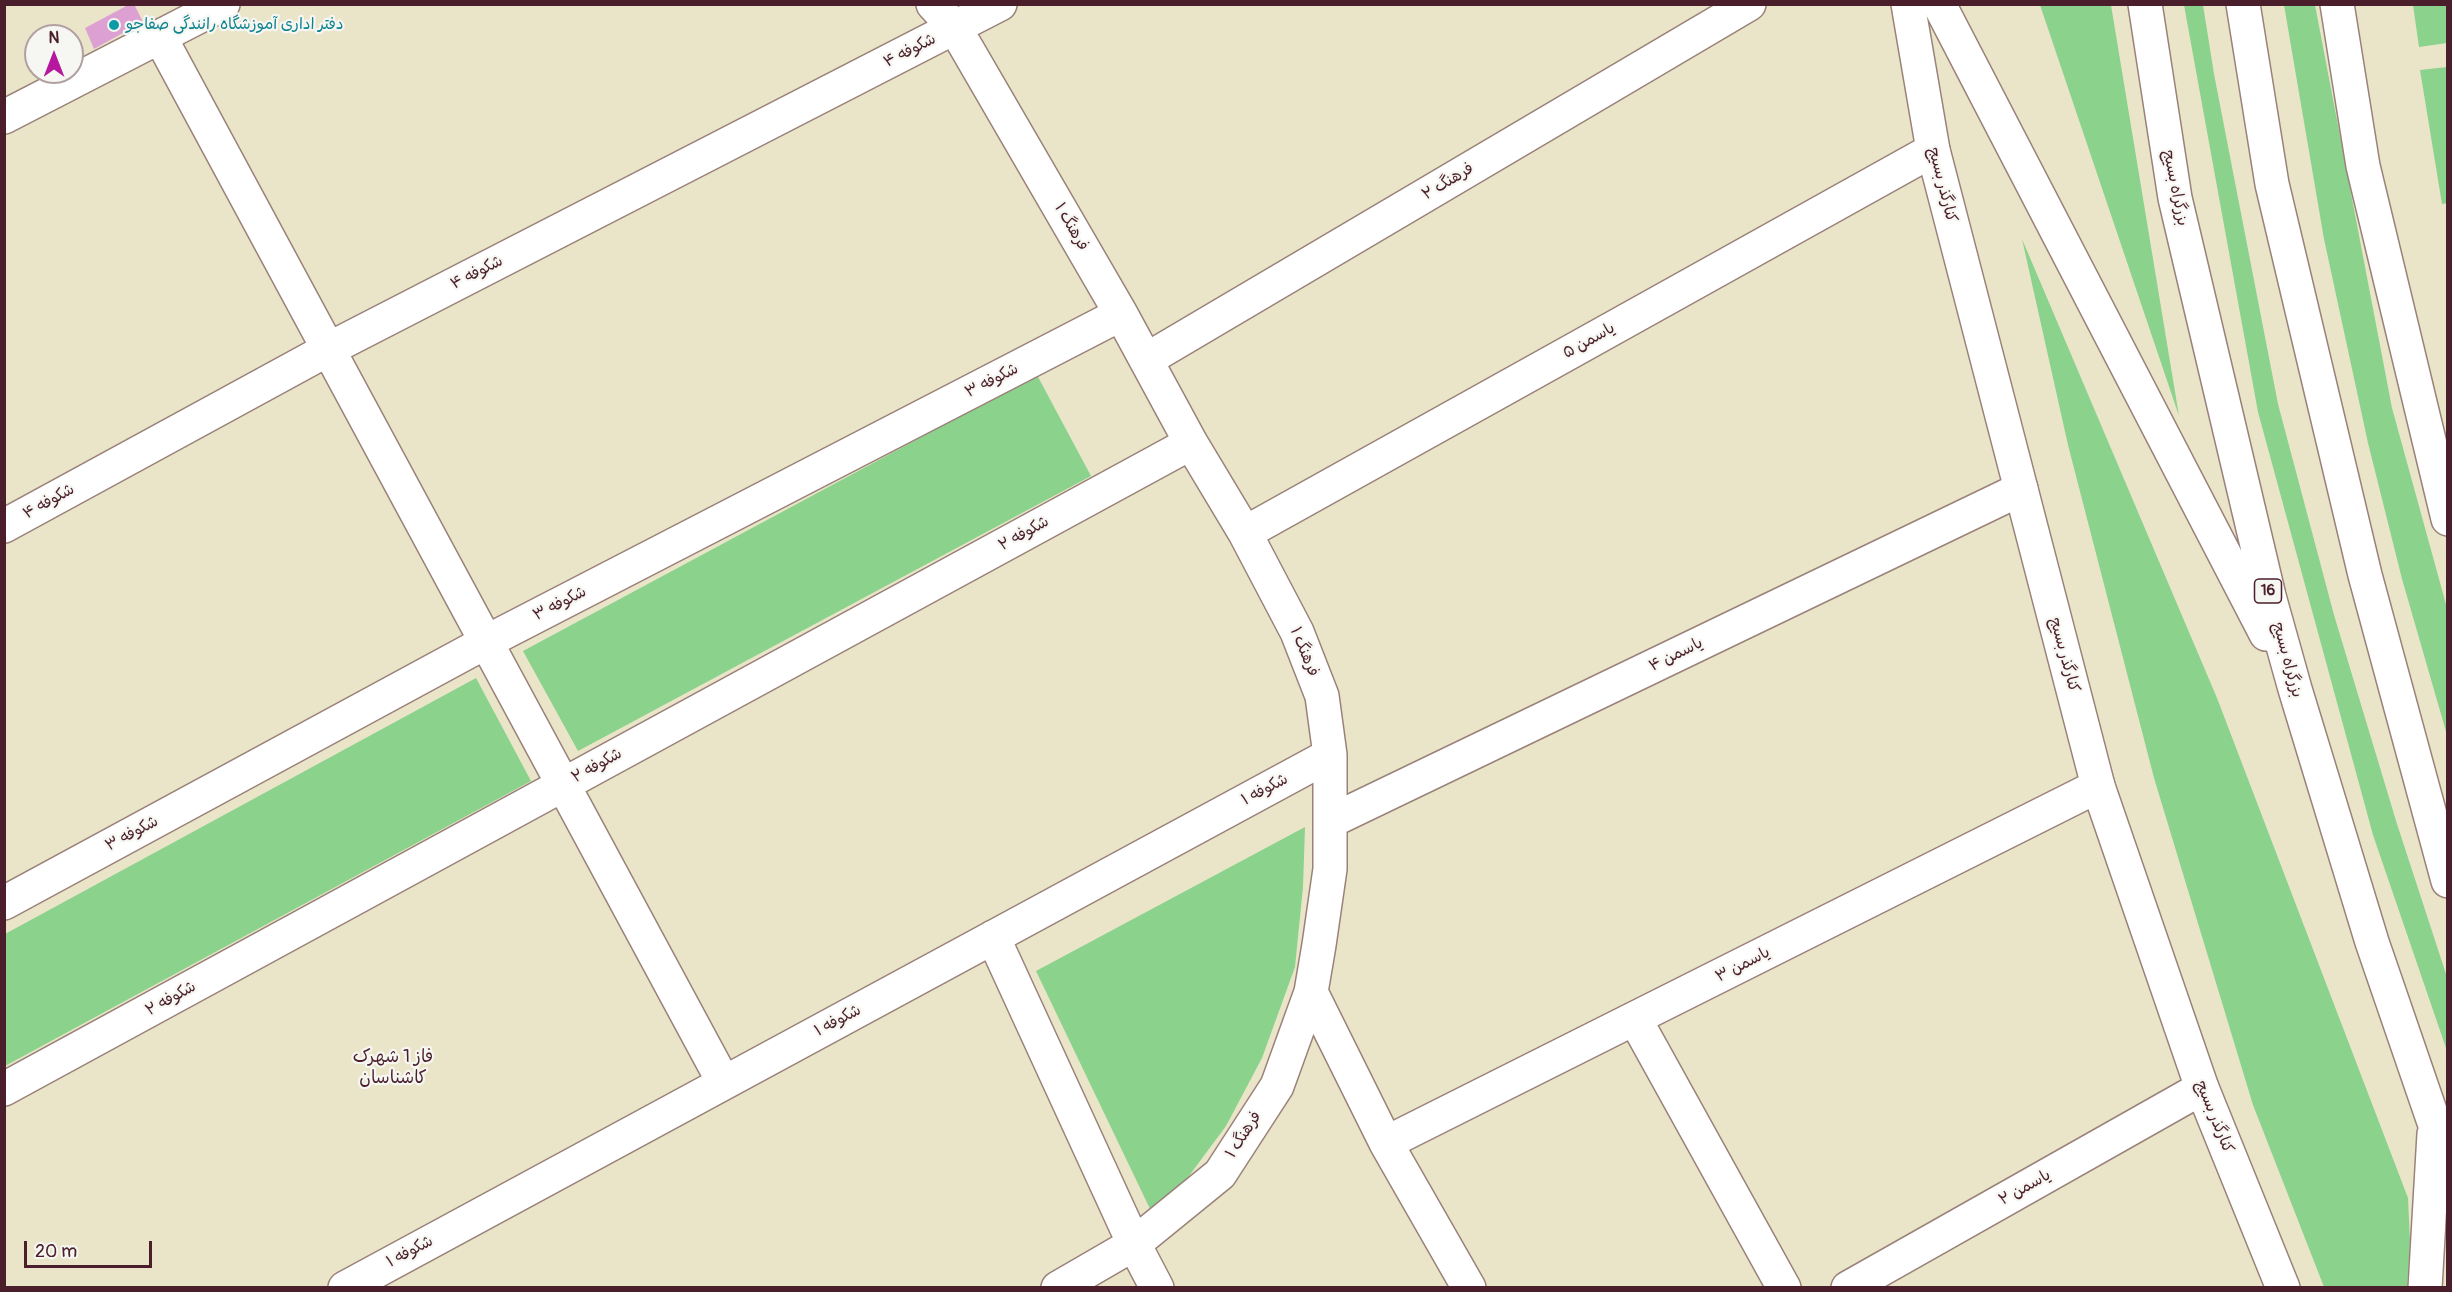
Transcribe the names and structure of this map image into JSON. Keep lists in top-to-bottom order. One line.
{"streets":{"main road":["شکوفه ۴","فرهنگ ۲","کنارگذر بسیج","بزرگراه بسیج","فرهنگ ۱","یاسمن ۵","شکوفه ۳","شکوفه ۲","16","یاسمن ۴","شکوفه ۱","یاسمن ۳","یاسمن ۲"]},"crossings":[["شکوفه ۴","فرهنگ ۱"],["فرهنگ ۲","فرهنگ ۱"],["کنارگذر بسیج","یاسمن ۵"],["کنارگذر بسیج","یاسمن ۴"],["کنارگذر بسیج","یاسمن ۳"],["کنارگذر بسیج","یاسمن ۲"],["فرهنگ ۱","یاسمن ۵"],["فرهنگ ۱","شکوفه ۳"],["فرهنگ ۱","شکوفه ۲"],["فرهنگ ۱","یاسمن ۴"],["فرهنگ ۱","شکوفه ۱"]],"districts":["فاز 1 شهرک کاشناسان"],"places":["دفتر اداری آموزشگاه رانندگی صفاجو"],"scale_bar":"20 m","north":"top"}
